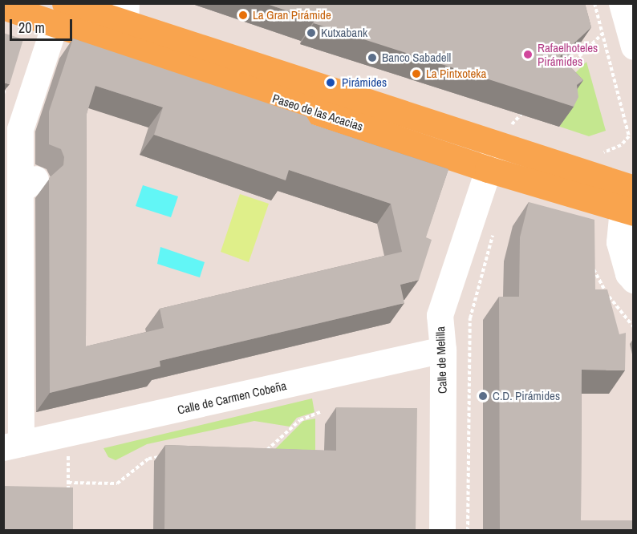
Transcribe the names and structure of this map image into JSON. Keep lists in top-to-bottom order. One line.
{"streets":{"main road":["Paseo de las Acacias"],"street":["Calle de Melilla","Calle de Carmen Cobeña"]},"crossings":[["Paseo de las Acacias","Calle de Melilla"],["Paseo de las Acacias","Calle de Carmen Cobeña"],["Calle de Melilla","Calle de Carmen Cobeña"]],"places":["La Gran Pirámide","Kutxabank","Rafaelhoteles Pirámides","Banco Sabadell","La Pintxoteka","Pirámides","C.D. Pirámides"],"scale_bar":"20 m"}
